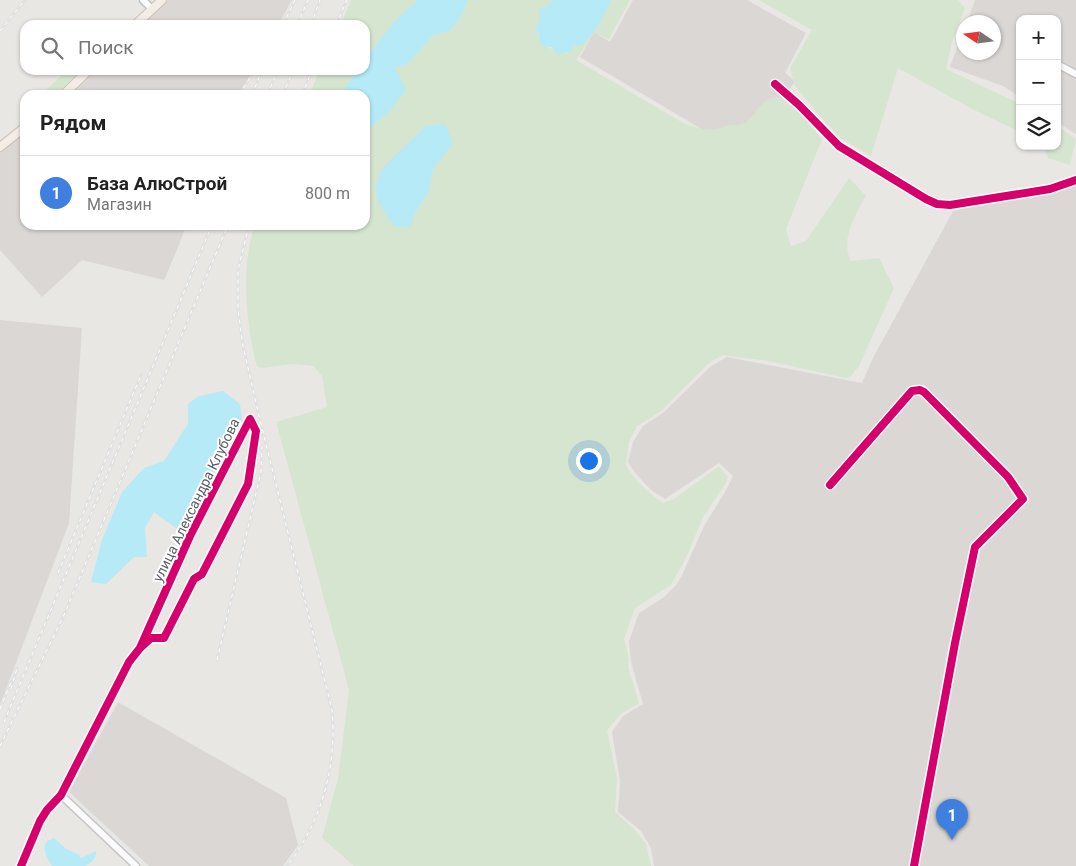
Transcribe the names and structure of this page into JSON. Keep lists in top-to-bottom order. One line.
{"streets":{"street":["улица Александра Клубова"]},"north":"left","page":{"map_buttons":["+","−"],"search":"Поиск","heading":"Рядом","list":[{"mark":"1","name":"База АлюСтрой","note":"Магазин","value":"800 m"}],"pins":"1"}}
